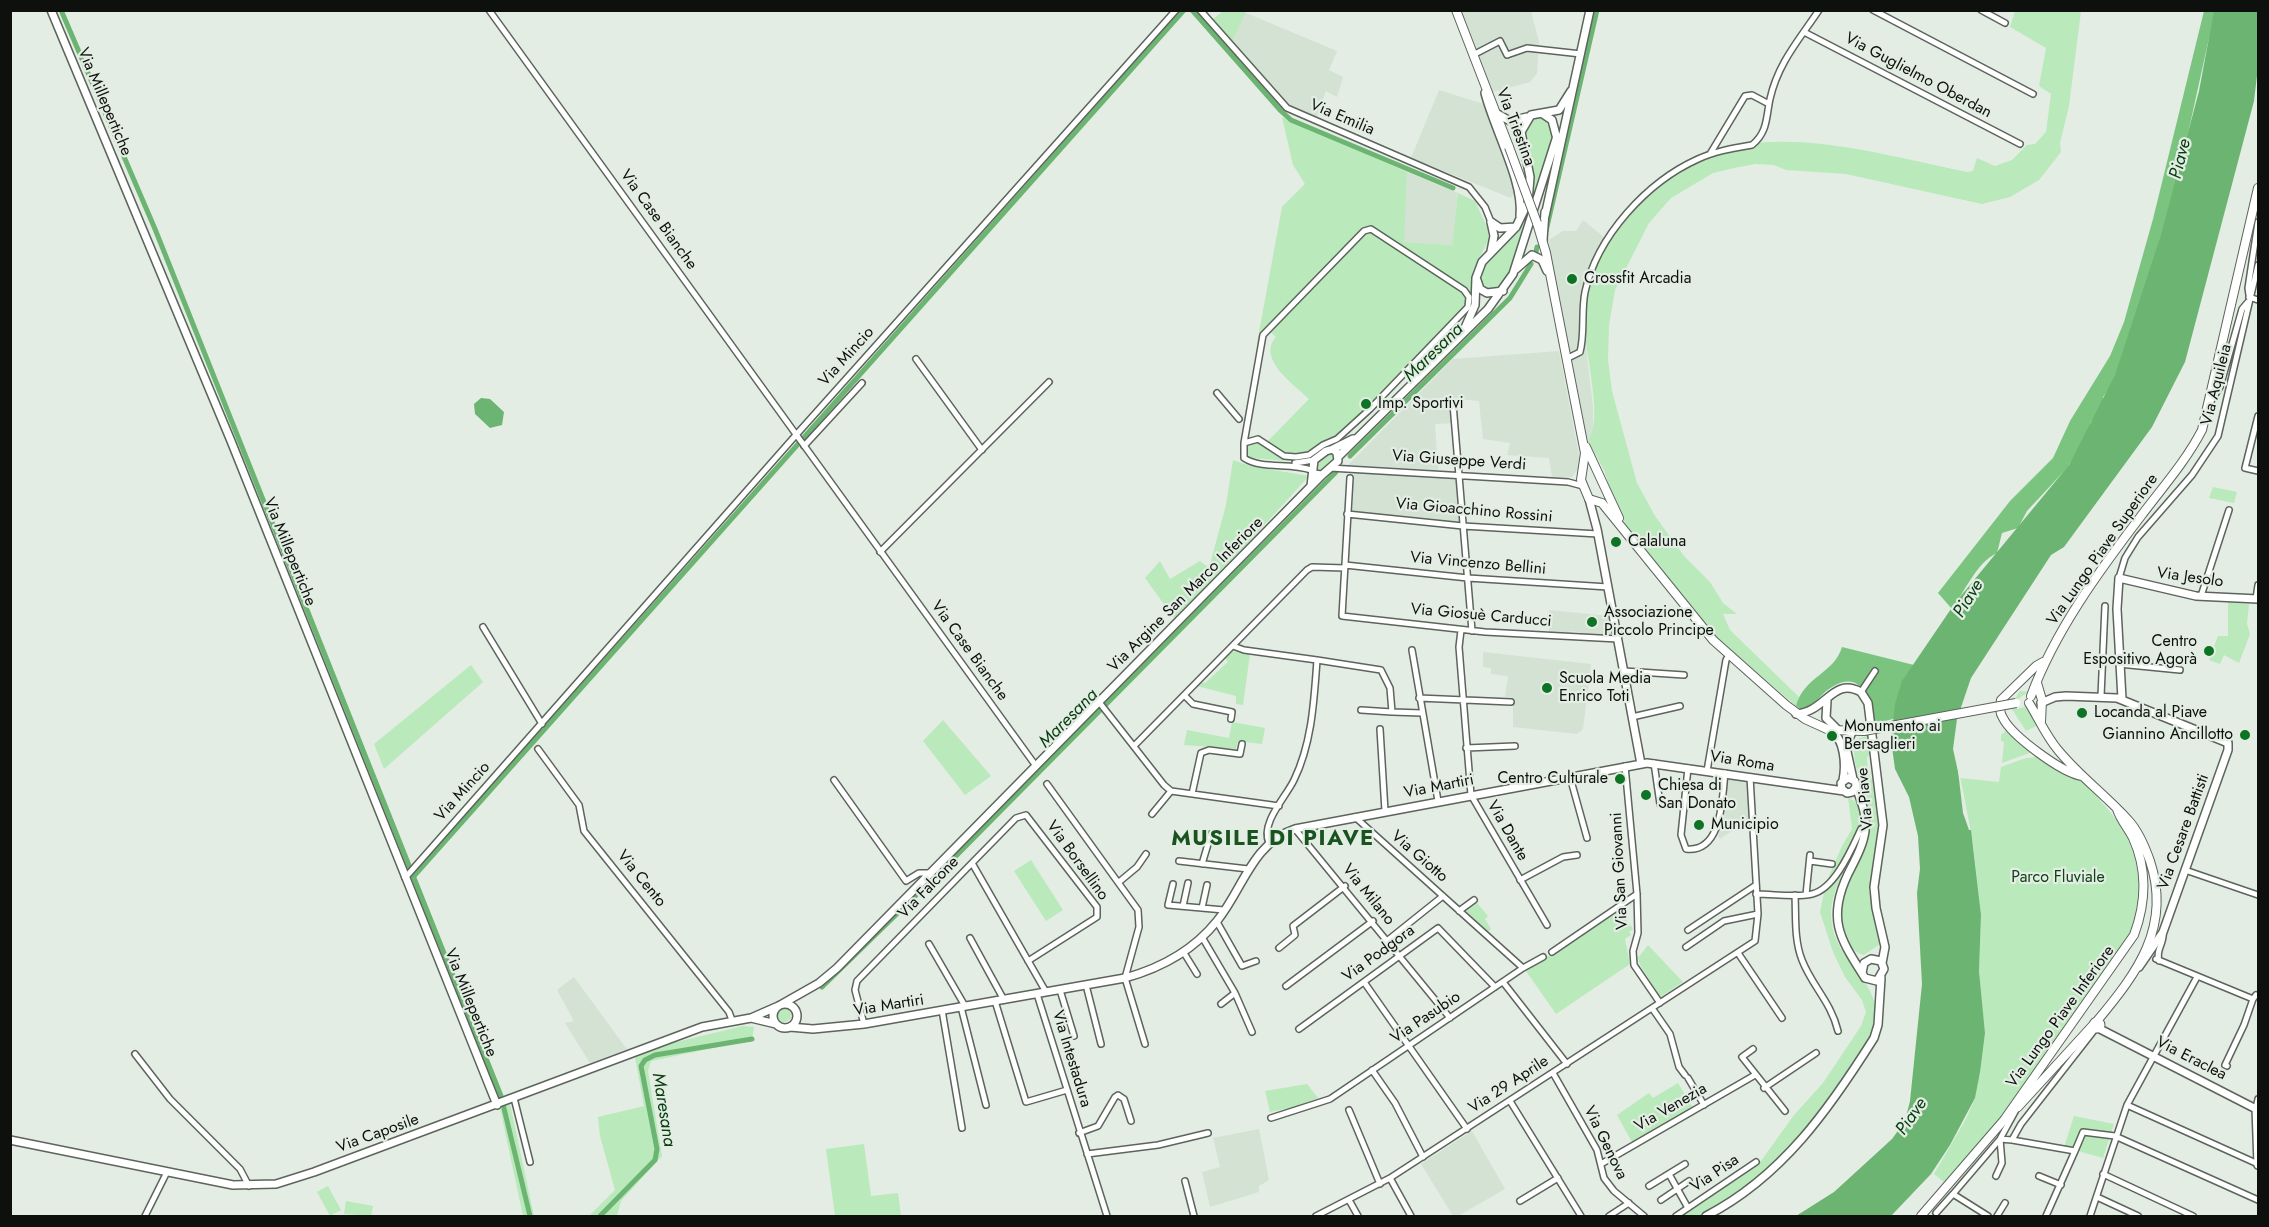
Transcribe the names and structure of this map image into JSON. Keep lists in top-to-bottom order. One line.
{"streets":{"main road":["Via Triestina","Via Lungo Piave Superiore","Via Cesare Battisti","Via Lungo Piave Inferiore"],"street":["Via Guglielmo Oberdan","Via Millepertiche","Via Emilia","Via Case Bianche","Via Mincio","Via Aquileia","Via Giuseppe Verdi","Via Gioacchino Rossini","Via Vincenzo Bellini","Via Jesolo","Via Argine San Marco Inferiore","Via Giosuè Carducci","Via Roma","Via Martiri","Via Piave","Via Dante","Via Giotto","Via Borsellino","Via San Giovanni","Via Cento","Via Falcone","Via Milano","Via Podgora","Via Pasubio","Via Intestadura","Via Eraclea","Via 29 Aprile","Via Venezia","Via Caposile","Via Genova","Via Pisa"]},"crossings":[["Via Millepertiche","Via Mincio"],["Via Millepertiche","Via Caposile"],["Via Case Bianche","Via Mincio"],["Via Case Bianche","Via Argine San Marco Inferiore"],["Via Aquileia","Via Lungo Piave Superiore"],["Via Aquileia","Via Jesolo"],["Via Aquileia","Via Cesare Battisti"],["Via Giuseppe Verdi","Via Argine San Marco Inferiore"],["Via Lungo Piave Superiore","Via Lungo Piave Inferiore"],["Via Vincenzo Bellini","Via Giosuè Carducci"],["Via Argine San Marco Inferiore","Via Martiri"],["Via Argine San Marco Inferiore","Via Caposile"],["Via Roma","Via Martiri"],["Via Roma","Via Piave"],["Via Roma","Via 29 Aprile"],["Via Martiri","Via Dante"],["Via Martiri","Via Giotto"],["Via Martiri","Via San Giovanni"],["Via Martiri","Via Falcone"],["Via Martiri","Via Milano"],["Via Martiri","Via Intestadura"],["Via Martiri","Via Caposile"],["Via Cesare Battisti","Via Lungo Piave Inferiore"],["Via Cesare Battisti","Via Eraclea"],["Via Giotto","Via Milano"],["Via Borsellino","Via Falcone"],["Via San Giovanni","Via 29 Aprile"],["Via Cento","Via Caposile"],["Via Milano","Via Podgora"],["Via Milano","Via Pasubio"],["Via Podgora","Via Pasubio"],["Via 29 Aprile","Via Genova"],["Via Venezia","Via Genova"]],"districts":["MUSILE DI PIAVE"],"water":["Piave","Maresana"],"parks":["Parco Fluviale"],"places":["Crossfit Arcadia","Imp. Sportivi","Calaluna","Associazione Piccolo Principe","Centro Espositivo Agorà","Scuola Media Enrico Toti","Locanda al Piave","Giannino Ancillotto","Monumento ai Bersaglieri","Centro Culturale","Chiesa di San Donato","Municipio"]}
